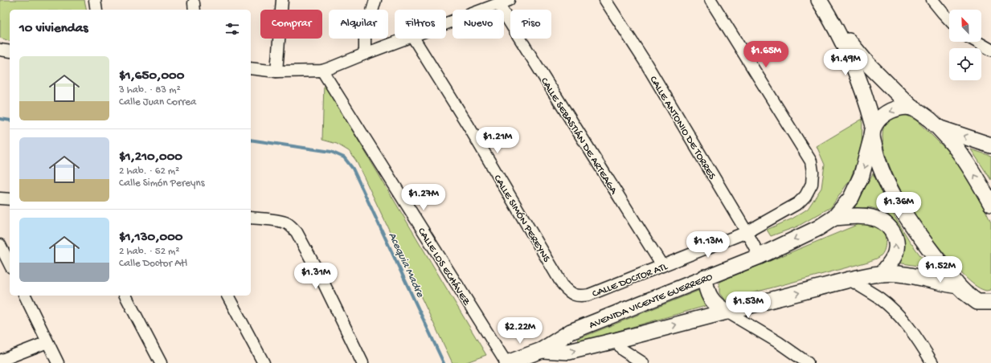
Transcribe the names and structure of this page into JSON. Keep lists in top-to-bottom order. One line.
{"streets":{"street":["CALLE ANTONIO DE TORRES","CALLE SEBASTIÁN DE ARTEAGA","CALLE SIMÓN PEREYNS","CALLE LOS ECHÁVEZ","CALLE DOCTOR ATL","AVENIDA VICENTE GUERRERO"]},"crossings":[["CALLE ANTONIO DE TORRES","CALLE DOCTOR ATL"],["CALLE ANTONIO DE TORRES","AVENIDA VICENTE GUERRERO"],["CALLE SEBASTIÁN DE ARTEAGA","CALLE DOCTOR ATL"],["CALLE SIMÓN PEREYNS","CALLE DOCTOR ATL"],["CALLE LOS ECHÁVEZ","AVENIDA VICENTE GUERRERO"]],"water":["Acequia Madre"],"north":"top left","page":{"chip":["Comprar","Alquilar","Filtros","Nuevo","Piso"],"heading":"10 viviendas","price":["$1.65M","$1.49M","$1.21M","$1.27M","$1.36M","$1.13M","$1.52M","$1.31M","$1.53M","$2.22M"],"list":[{"name":"$1,650,000","note":"3 hab. · 83 m² · Calle Juan Correa"},{"name":"$1,210,000","note":"2 hab. · 62 m² · Calle Simón Pereyns"},{"name":"$1,130,000","note":"2 hab. · 52 m² · Calle Doctor Atl"}]}}
